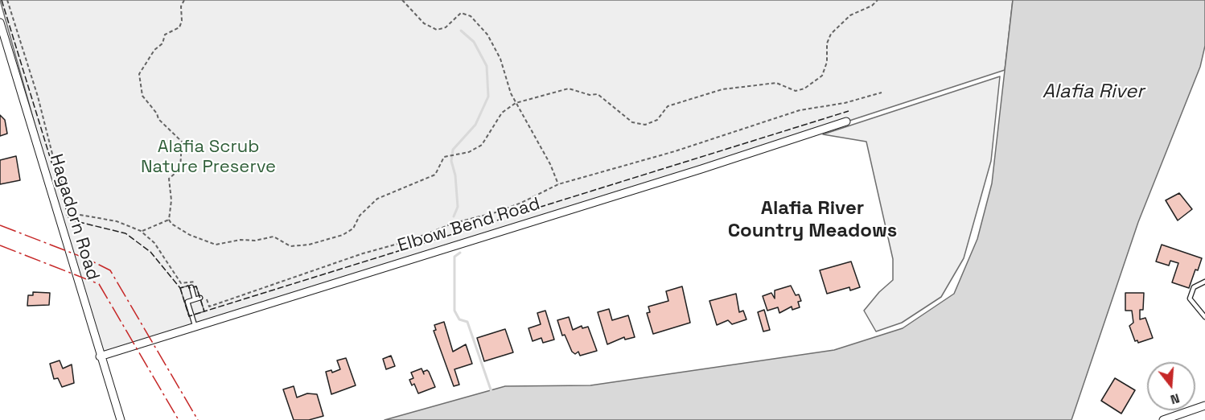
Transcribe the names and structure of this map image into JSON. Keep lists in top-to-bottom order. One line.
{"streets":{"street":["Hagadorn Road","Elbow Bend Road"]},"crossings":[["Hagadorn Road","Elbow Bend Road"]],"districts":["Alafia River Country Meadows"],"water":["Alafia River"],"parks":["Alafia Scrub Nature Preserve"],"north":"bottom"}
